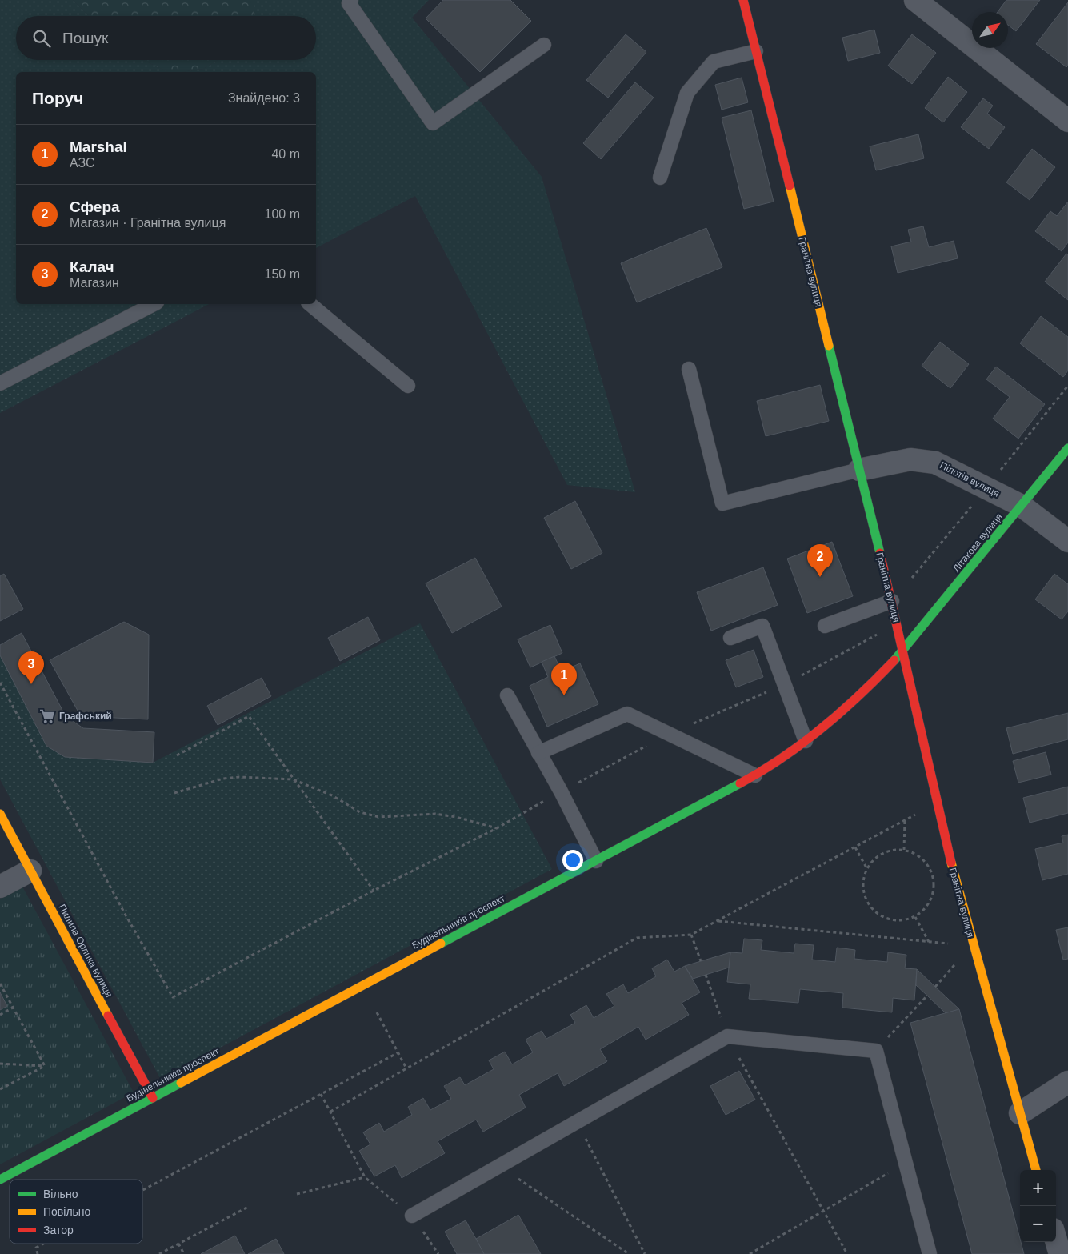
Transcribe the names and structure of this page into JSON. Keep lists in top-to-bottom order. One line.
{"streets":{"street":["Гранітна вулиця","Пілотів вулиця","Літакова вулиця","Будівельників проспект","Пилипа Орлика вулиця"]},"crossings":[["Гранітна вулиця","Пілотів вулиця"],["Гранітна вулиця","Літакова вулиця"],["Гранітна вулиця","Будівельників проспект"],["Пілотів вулиця","Літакова вулиця"],["Літакова вулиця","Будівельників проспект"],["Будівельників проспект","Пилипа Орлика вулиця"]],"places":{"supermarket":["Графський"]},"legend":["Вільно","Повільно","Затор"],"north":"top right","page":{"search":"Пошук","heading":["Поруч","Знайдено: 3"],"list":[{"mark":"1","name":"Marshal","note":"АЗС","value":"40 m"},{"mark":"2","name":"Сфера","note":"Магазин · Гранітна вулиця","value":"100 m"},{"mark":"3","name":"Калач","note":"Магазин","value":"150 m"}],"pins":["2","3","1"],"map_buttons":["+","−"]}}
